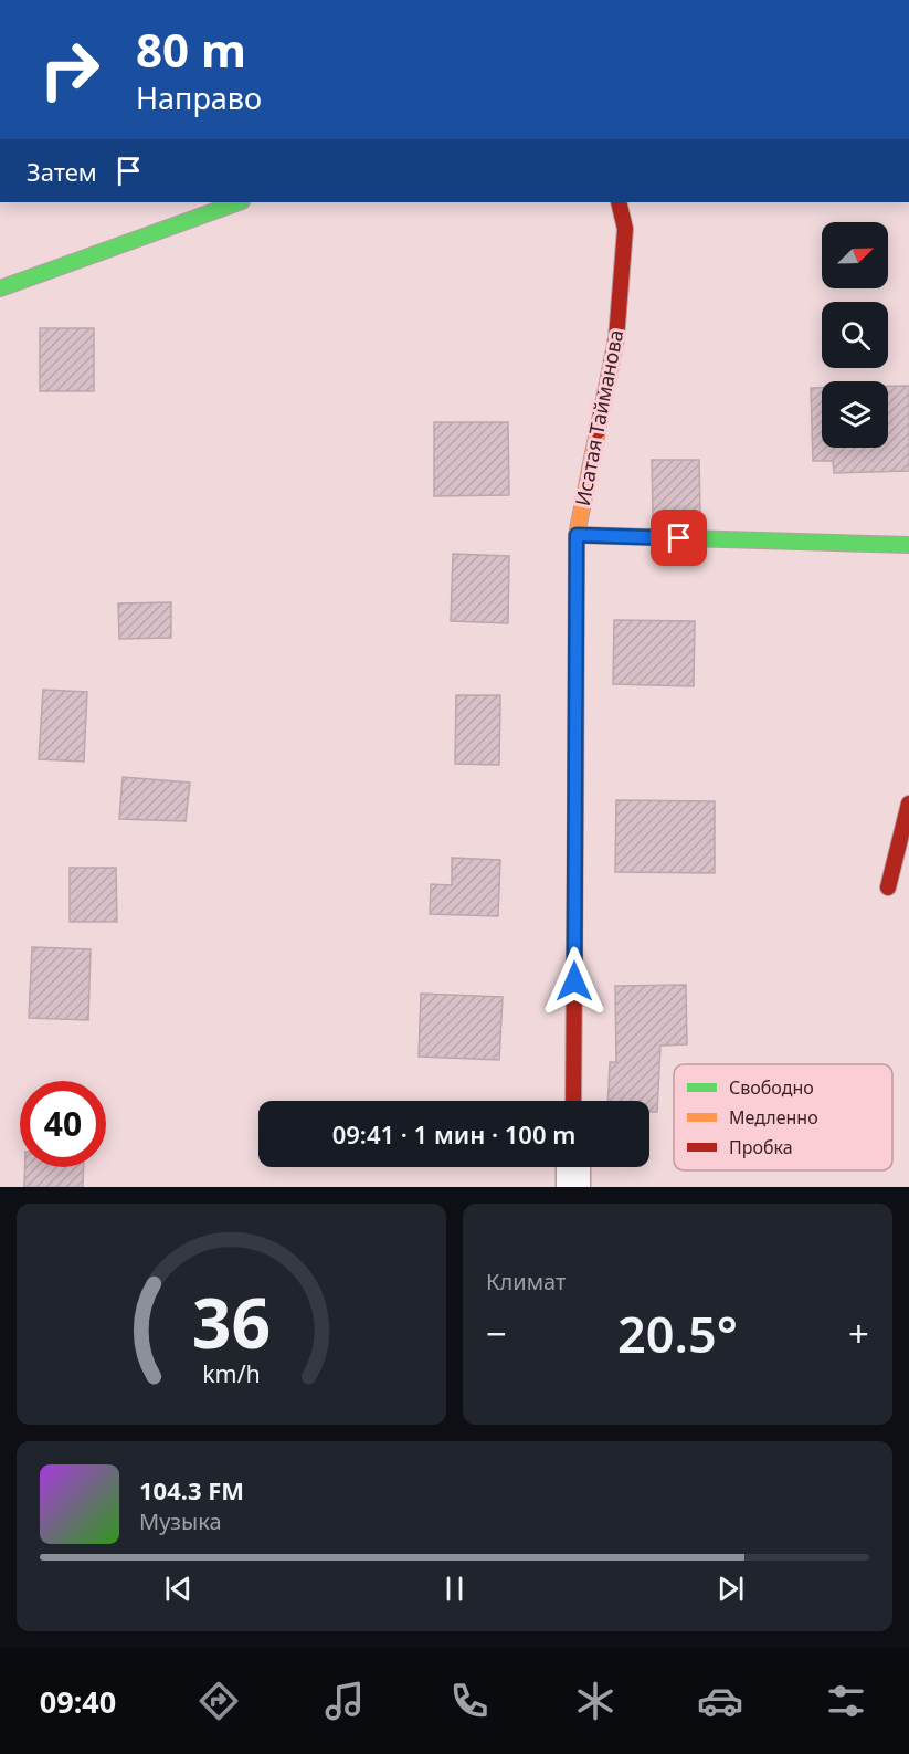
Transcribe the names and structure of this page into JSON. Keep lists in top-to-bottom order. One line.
{"streets":{"street":["Исатая Тайманова"]},"legend":["Свободно","Медленно","Пробка"],"north":"top right","page":{"turn":["80 m","Направо"],"then":"Затем","limit":"40","trip":"09:41 · 1 мин · 100 m","tile":"Климат","heat":["−","20.5°","+"],"song":["104.3 FM","Музыка"],"tabs":"09:40","gauge":["36","km/h"]}}
